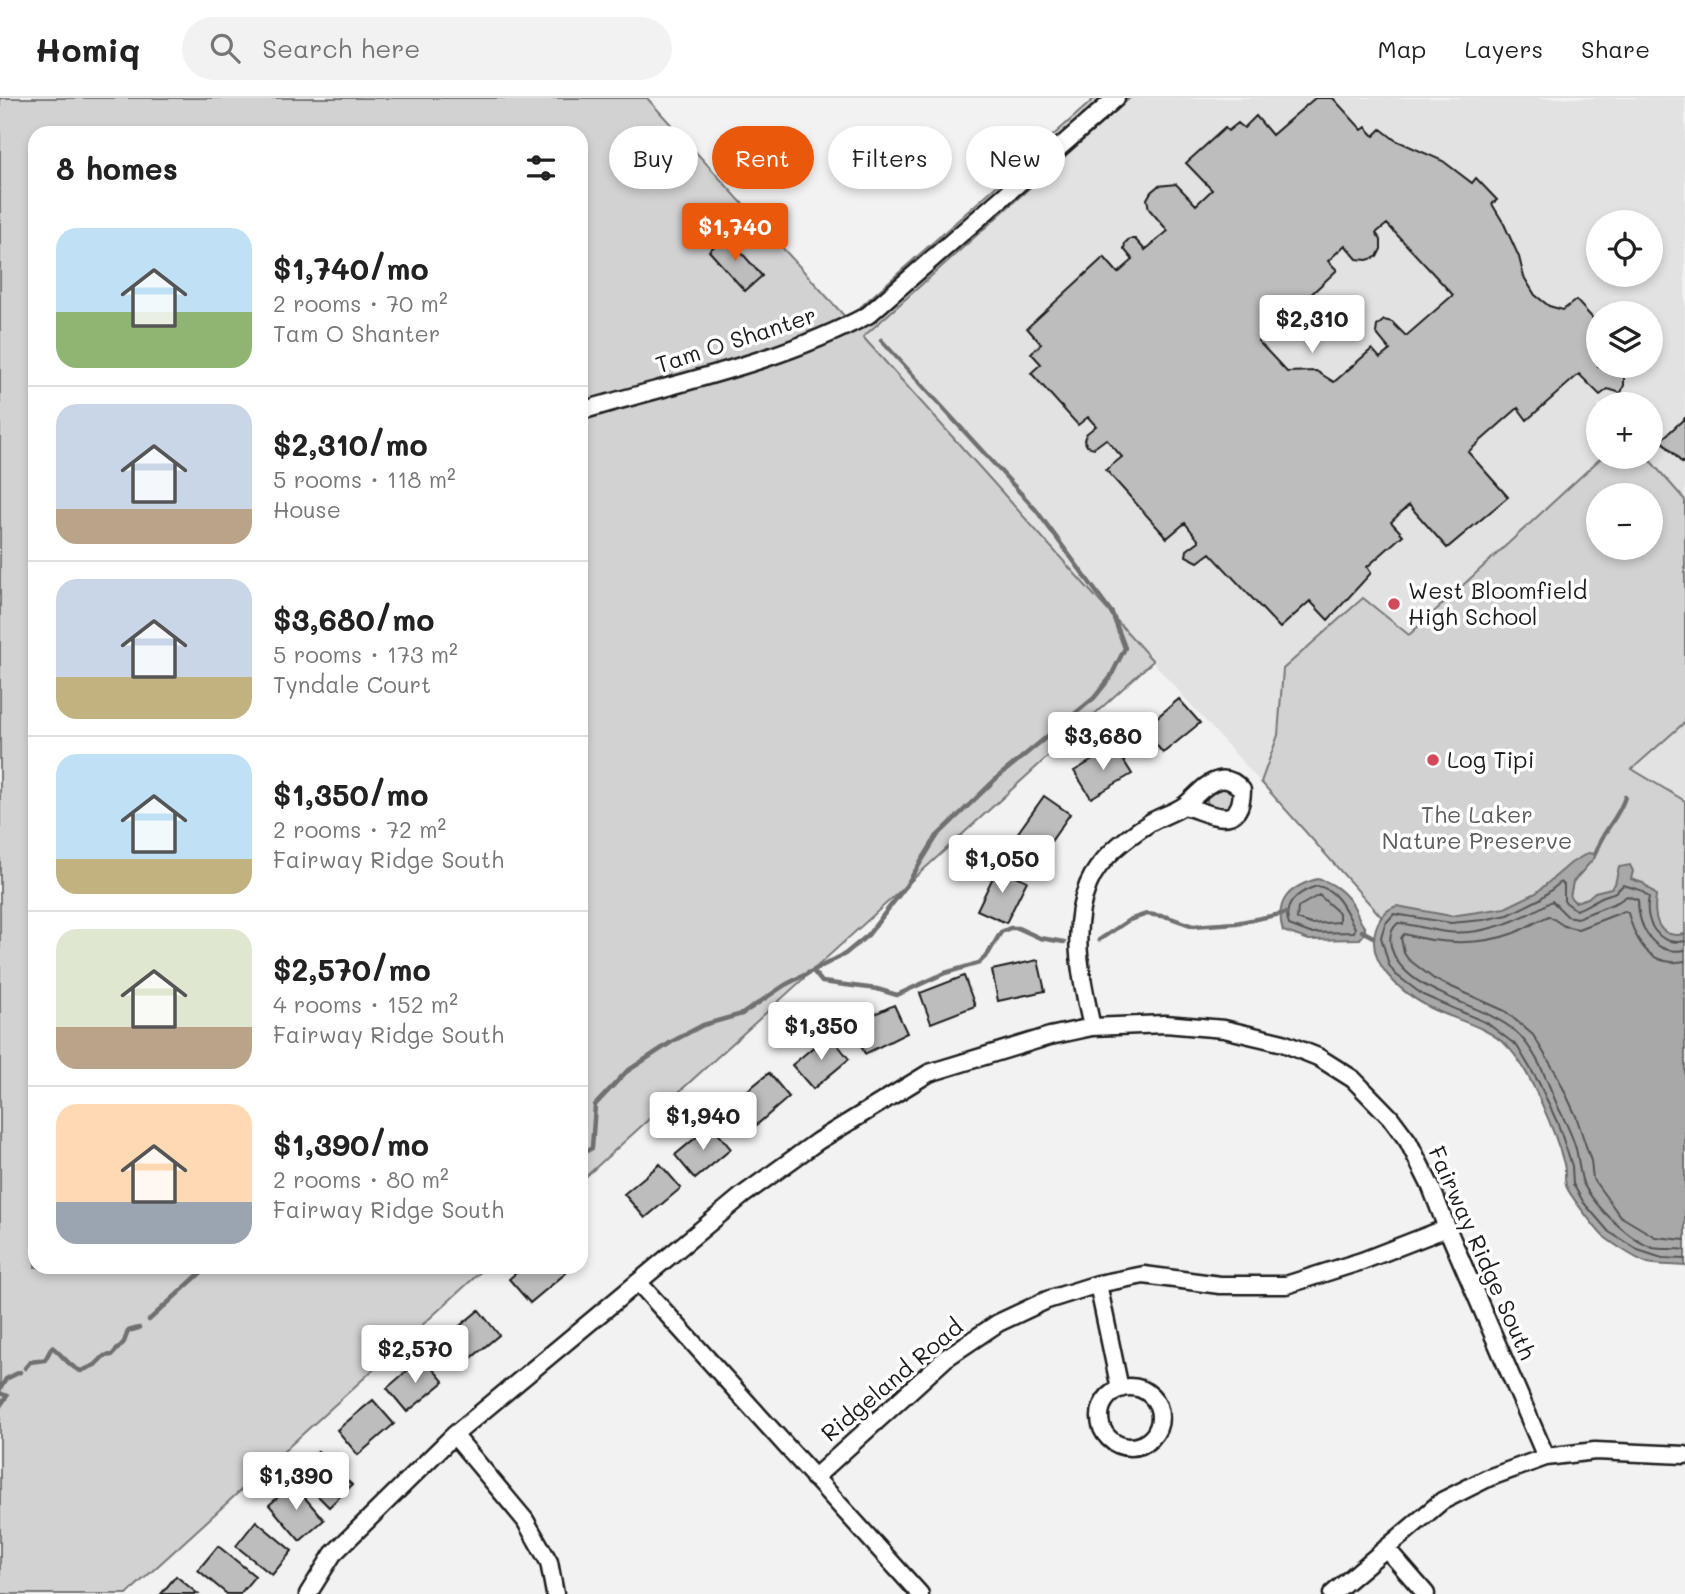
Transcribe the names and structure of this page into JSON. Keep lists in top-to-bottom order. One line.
{"streets":{"street":["Tam O Shanter","Fairway Ridge South","Ridgeland Road"]},"crossings":[["Fairway Ridge South","Ridgeland Road"]],"parks":["The Laker Nature Preserve"],"places":["West Bloomfield High School","Log Tipi"],"page":{"header":"Homiq","search":"Search here","nav":["Map","Layers","Share"],"chip":["Buy","Rent","Filters","New"],"heading":"8 homes","price":["$1,740","$2,310","$3,680","$1,050","$1,350","$1,940","$2,570","$1,390"],"map_buttons":["+","−"],"list":[{"name":"$1,740/mo","note":"2 rooms · 70 m² · Tam O Shanter"},{"name":"$2,310/mo","note":"5 rooms · 118 m² · House"},{"name":"$3,680/mo","note":"5 rooms · 173 m² · Tyndale Court"},{"name":"$1,350/mo","note":"2 rooms · 72 m² · Fairway Ridge South"},{"name":"$2,570/mo","note":"4 rooms · 152 m² · Fairway Ridge South"},{"name":"$1,390/mo","note":"2 rooms · 80 m² · Fairway Ridge South"}]}}
